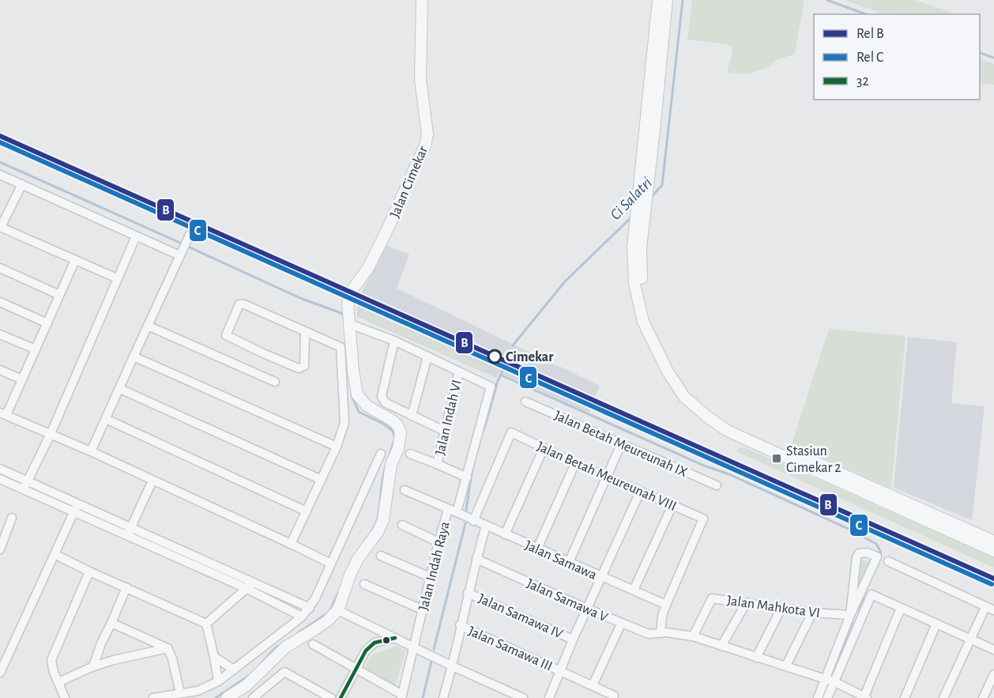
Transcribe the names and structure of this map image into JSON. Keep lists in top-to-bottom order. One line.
{"streets":{"street":["Jalan Cimekar","Jalan Indah VI","Jalan Betah Meureunah IX","Jalan Betah Meureunah VIII","Jalan Samawa","Jalan Indah Raya","Jalan Samawa V","Jalan Mahkota VI","Jalan Samawa IV","Jalan Samawa III"]},"crossings":[["Jalan Indah VI","Jalan Indah Raya"],["Jalan Betah Meureunah VIII","Jalan Samawa"],["Jalan Samawa","Jalan Indah Raya"]],"water":["Ci Salatri"],"places":{"other":["Cimekar"],"transit":["Stasiun Cimekar 2"]},"lines":["rail line B","rail line C","transit line 32"],"legend":["Rel B","Rel C","32"]}
